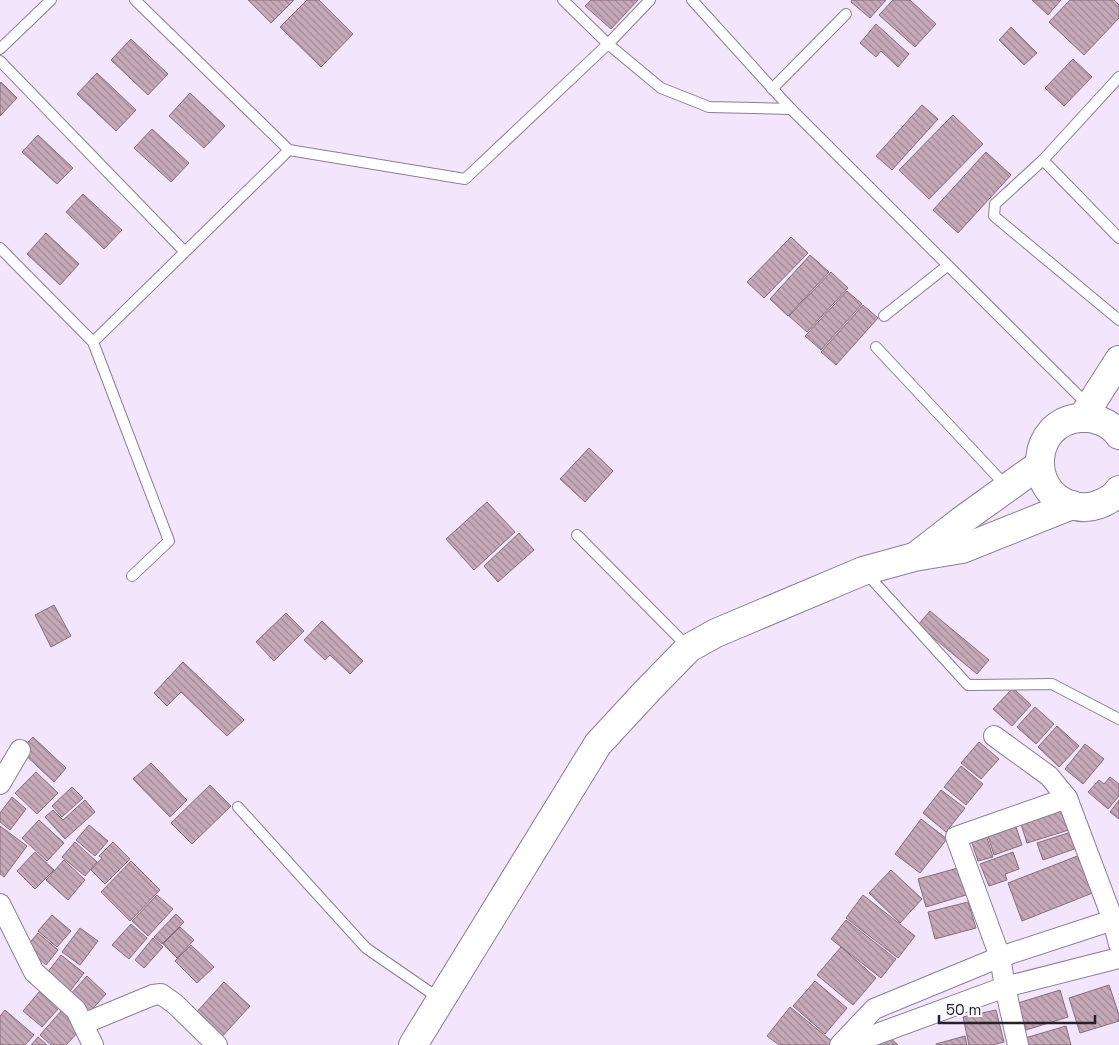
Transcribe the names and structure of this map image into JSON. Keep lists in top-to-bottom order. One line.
{"scale_bar":"50 m"}
